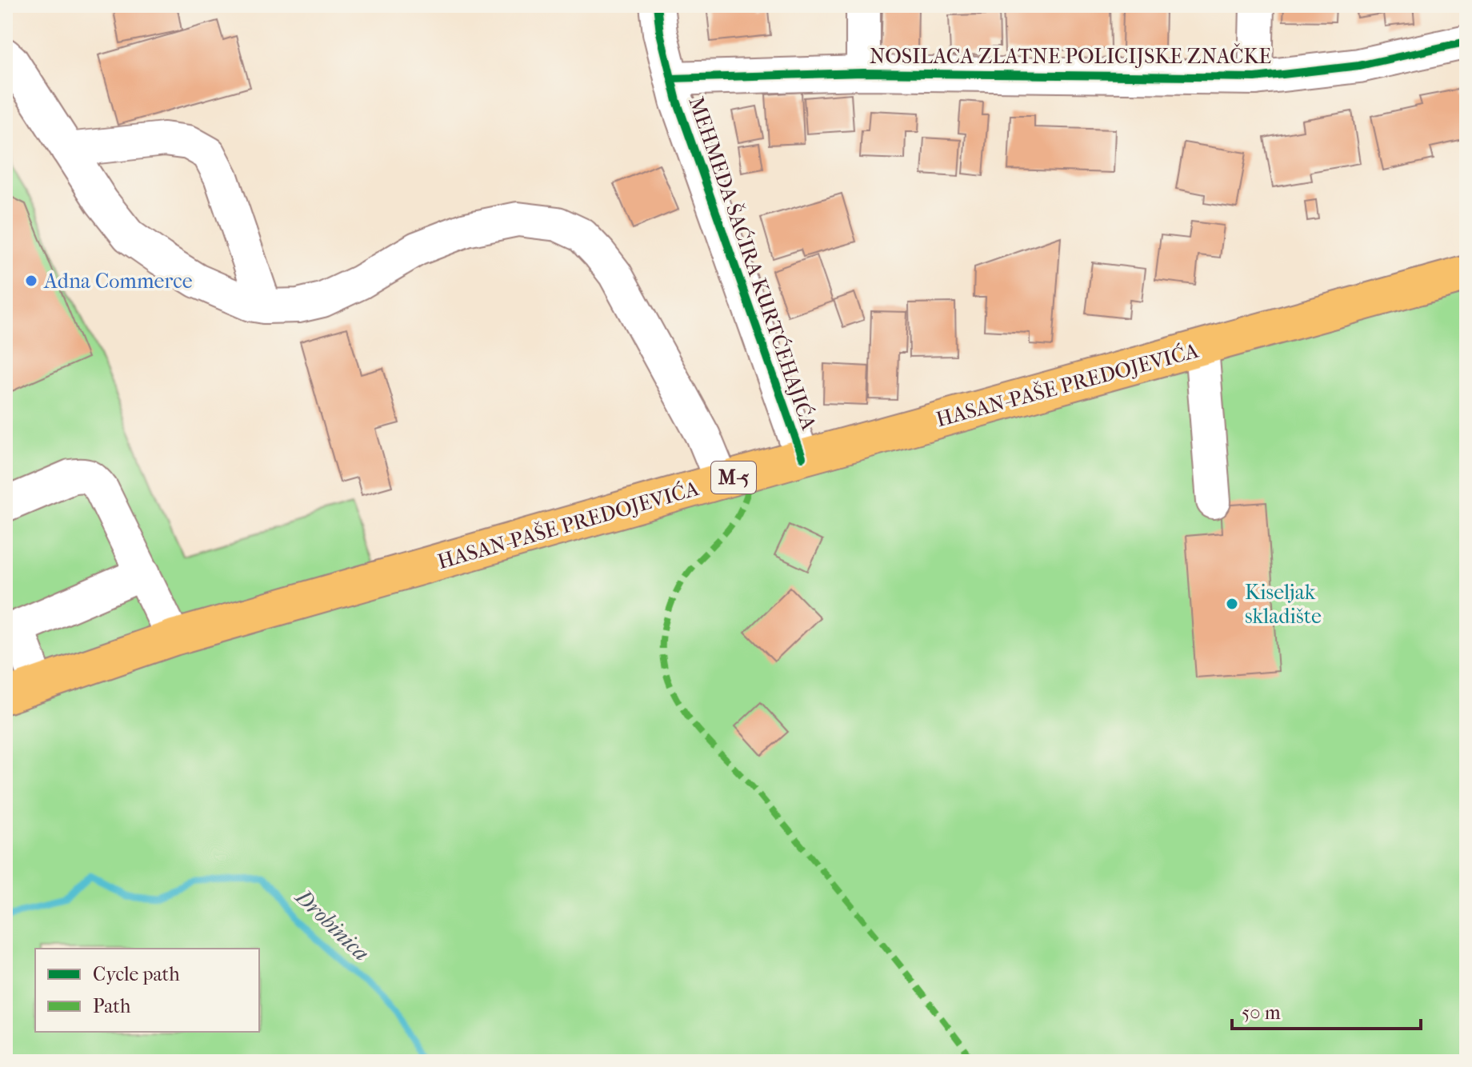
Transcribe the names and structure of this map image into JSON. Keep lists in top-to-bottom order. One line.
{"streets":{"main road":["HASAN-PAŠE PREDOJEVIĆA","M-5"],"street":["NOSILACA ZLATNE POLICIJSKE ZNAČKE","MEHMEDA ŠAĆIRA KURTĆEHAJIĆA"]},"crossings":[["NOSILACA ZLATNE POLICIJSKE ZNAČKE","MEHMEDA ŠAĆIRA KURTĆEHAJIĆA"],["MEHMEDA ŠAĆIRA KURTĆEHAJIĆA","HASAN-PAŠE PREDOJEVIĆA"]],"water":["Drobinica"],"places":["Adna Commerce","Kiseljak skladište"],"legend":["Cycle path","Path"],"scale_bar":"50 m"}
